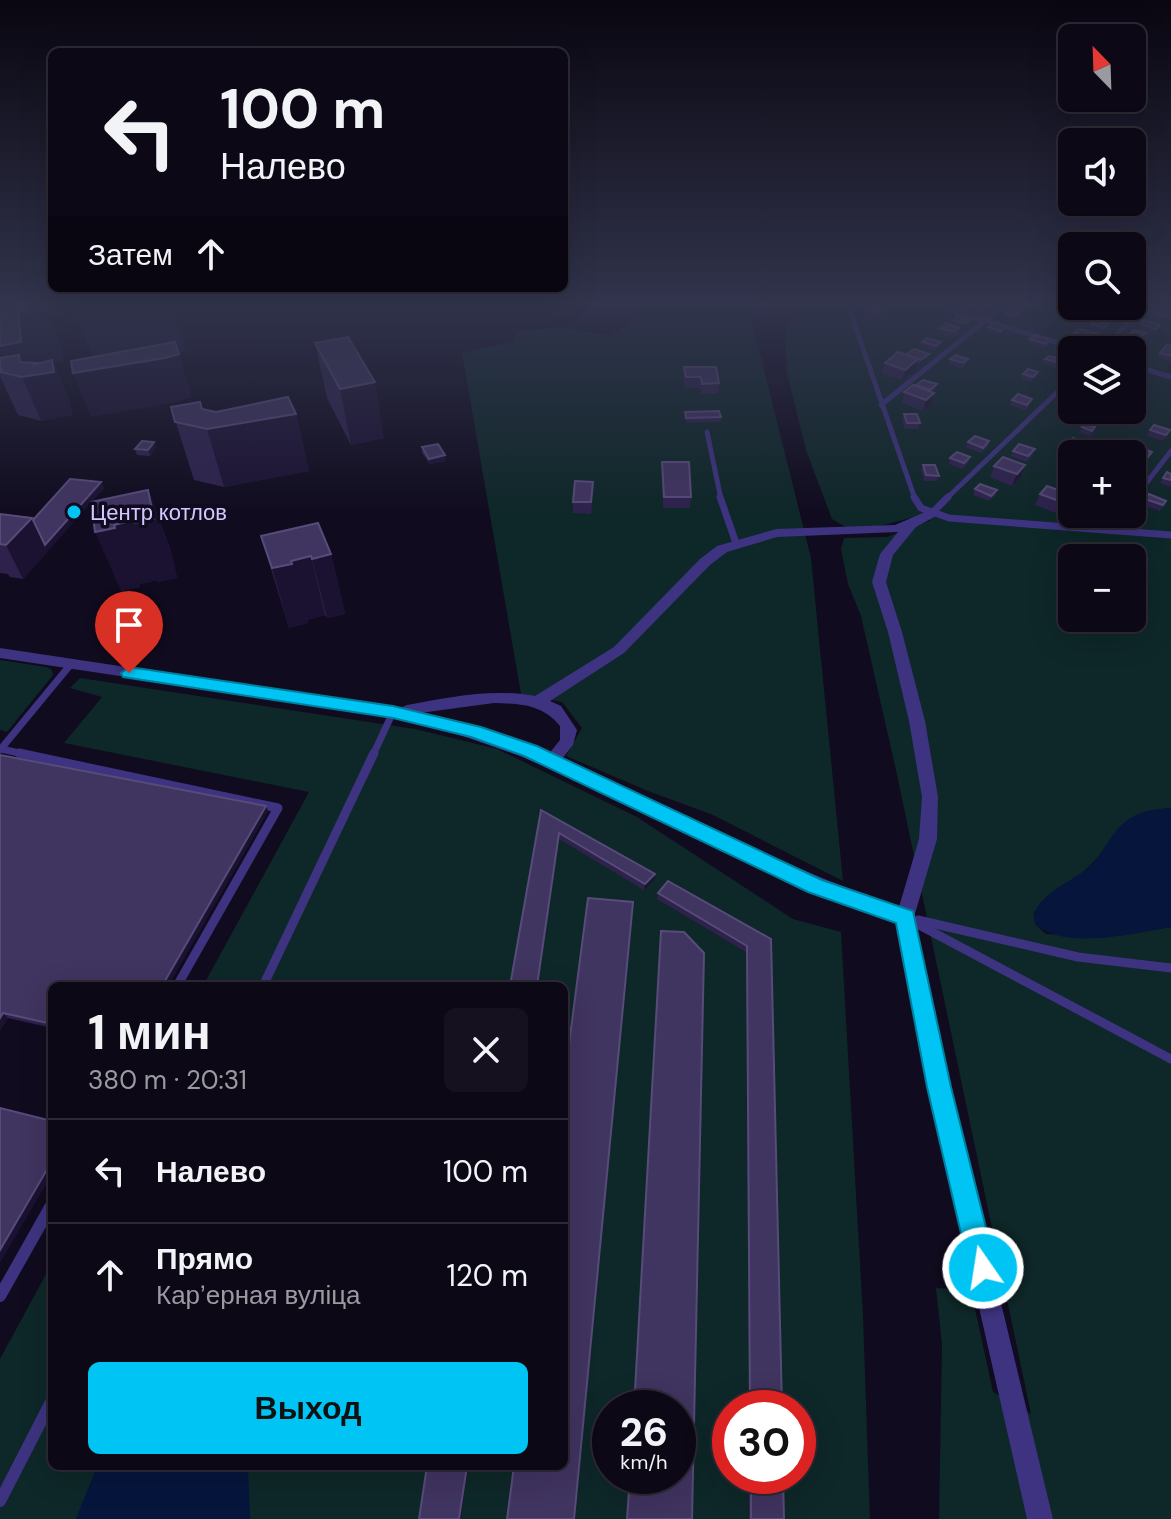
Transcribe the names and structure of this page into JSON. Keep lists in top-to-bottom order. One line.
{"places":["Центр котлов"],"north":"top left","page":{"map_buttons":["+","−"],"turn":["100 m","Налево"],"then":"Затем","heading":["1 мин","380 m · 20:31"],"list":[{"name":"Налево","value":"100 m"},{"name":"Прямо","note":"Карʼерная вуліца","value":"120 m"}],"buttons":"Выход","speed":"26 km/h","limit":"30"}}
